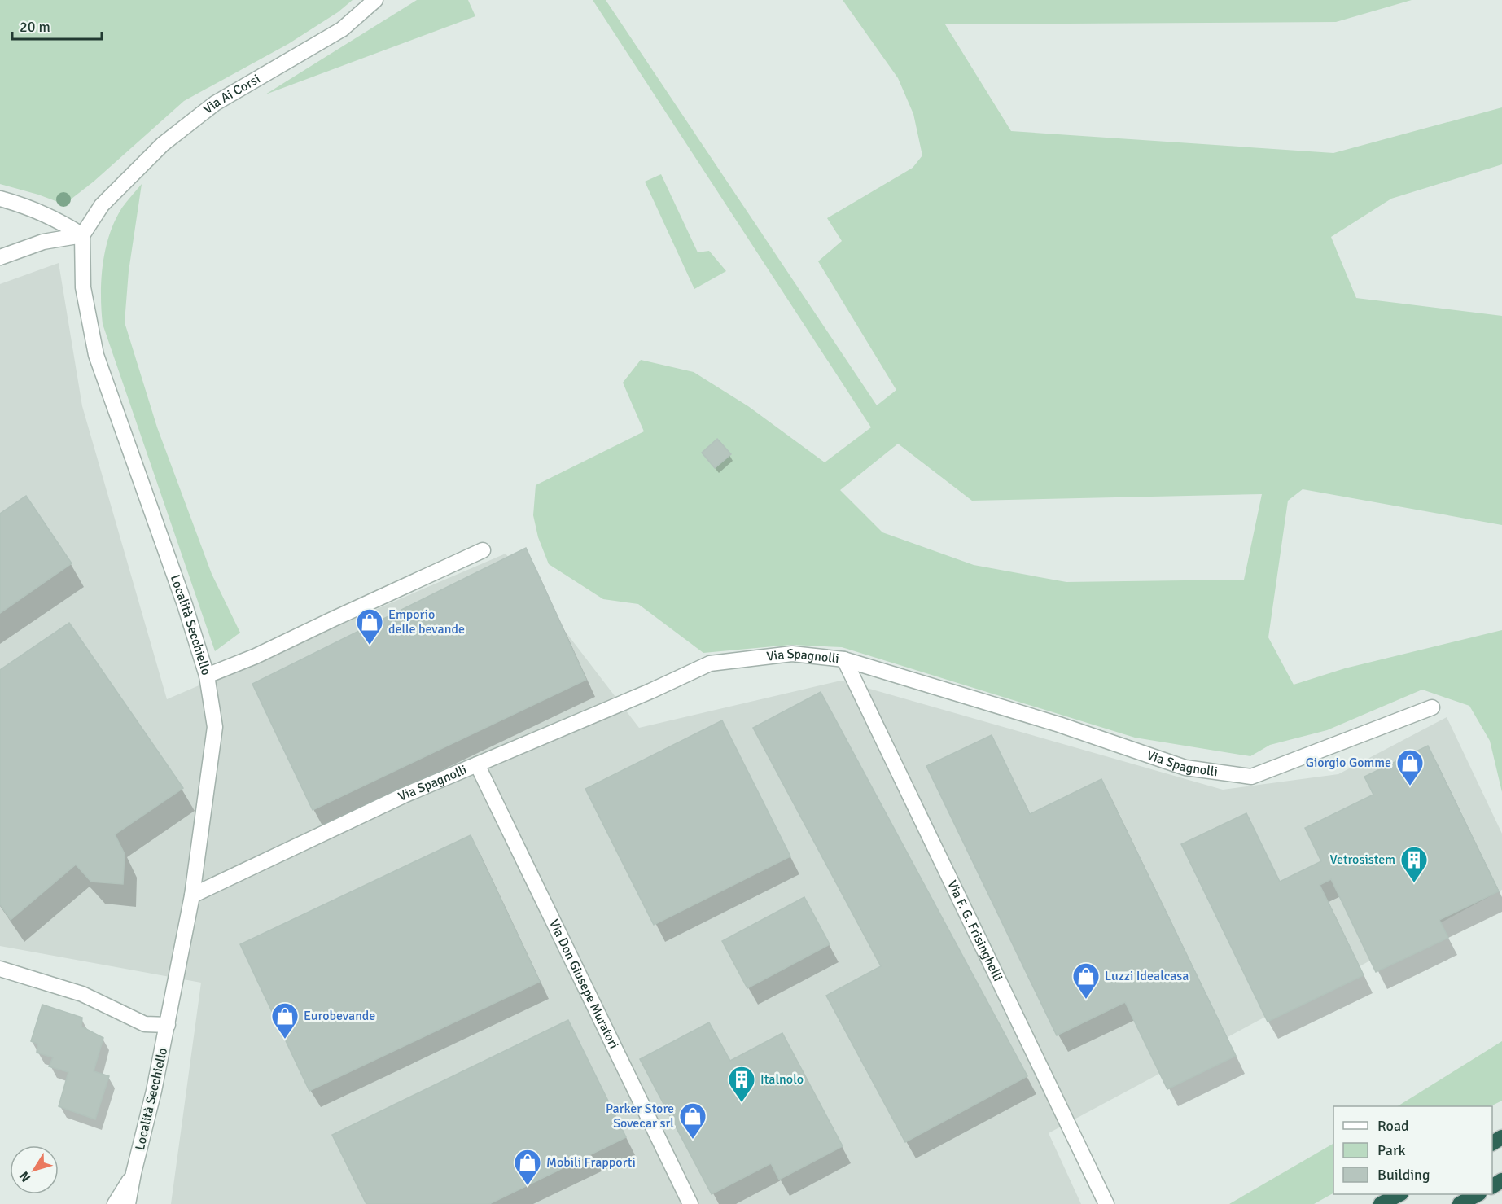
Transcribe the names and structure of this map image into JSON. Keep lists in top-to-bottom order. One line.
{"streets":{"street":["Via Ai Corsi","Località Secchiello","Via Spagnolli","Via F. G. Frisinghelli","Via Don Giusepe Muratori"]},"crossings":[["Via Ai Corsi","Località Secchiello"],["Località Secchiello","Via Spagnolli"],["Via Spagnolli","Via F. G. Frisinghelli"],["Via Spagnolli","Via Don Giusepe Muratori"]],"places":{"shop":["Emporio delle bevande","Giorgio Gomme","Luzzi Idealcasa","Eurobevande","Parker Store Sovecar srl","Mobili Frapporti"],"building":["Vetrosistem","Italnolo"]},"legend":["Road","Park","Building"],"scale_bar":"20 m","north":"bottom left"}
